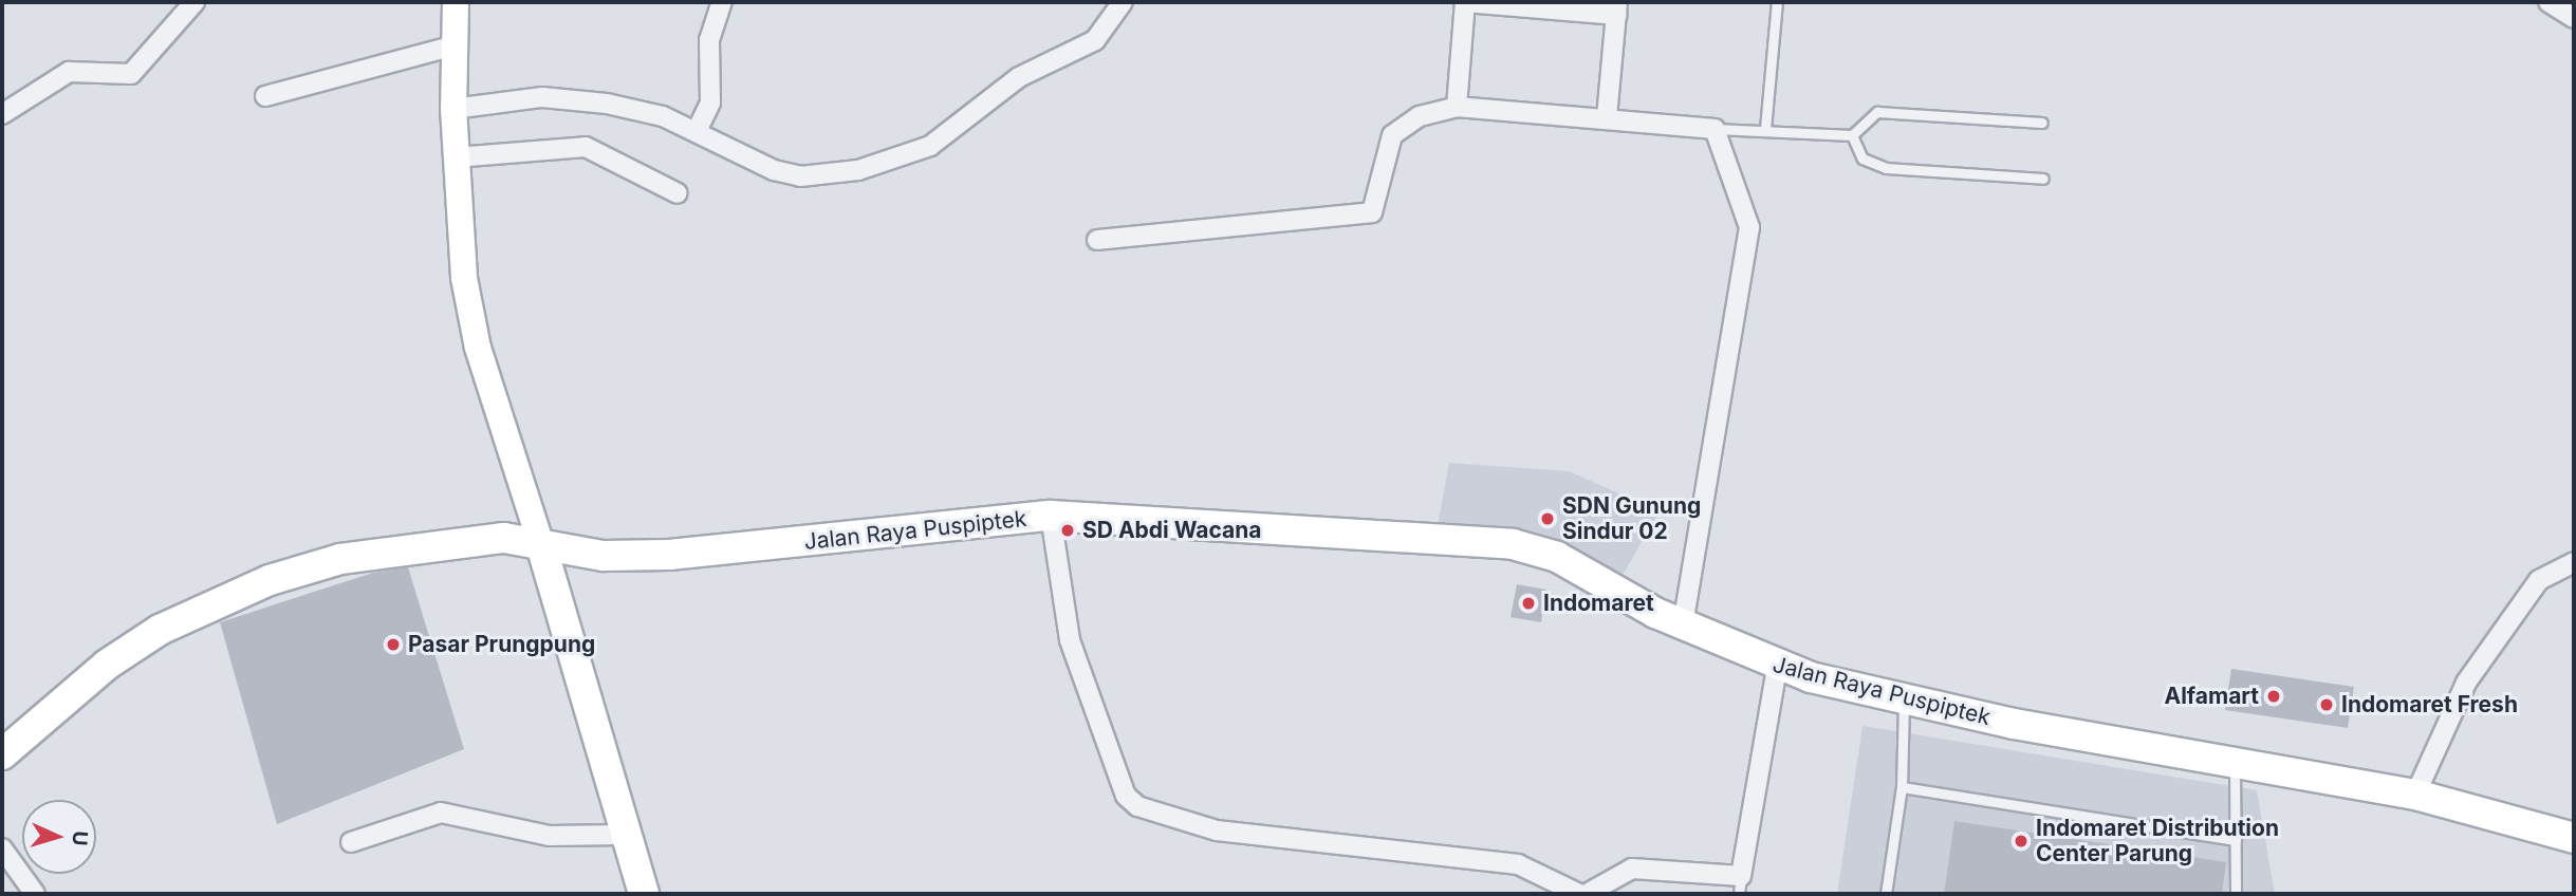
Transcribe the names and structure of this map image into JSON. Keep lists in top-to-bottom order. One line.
{"streets":{"main road":["Jalan Raya Puspiptek"]},"places":["SDN Gunung Sindur 02","SD Abdi Wacana","Indomaret","Pasar Prungpung","Alfamart","Indomaret Fresh","Indomaret Distribution Center Parung"],"north":"right"}
